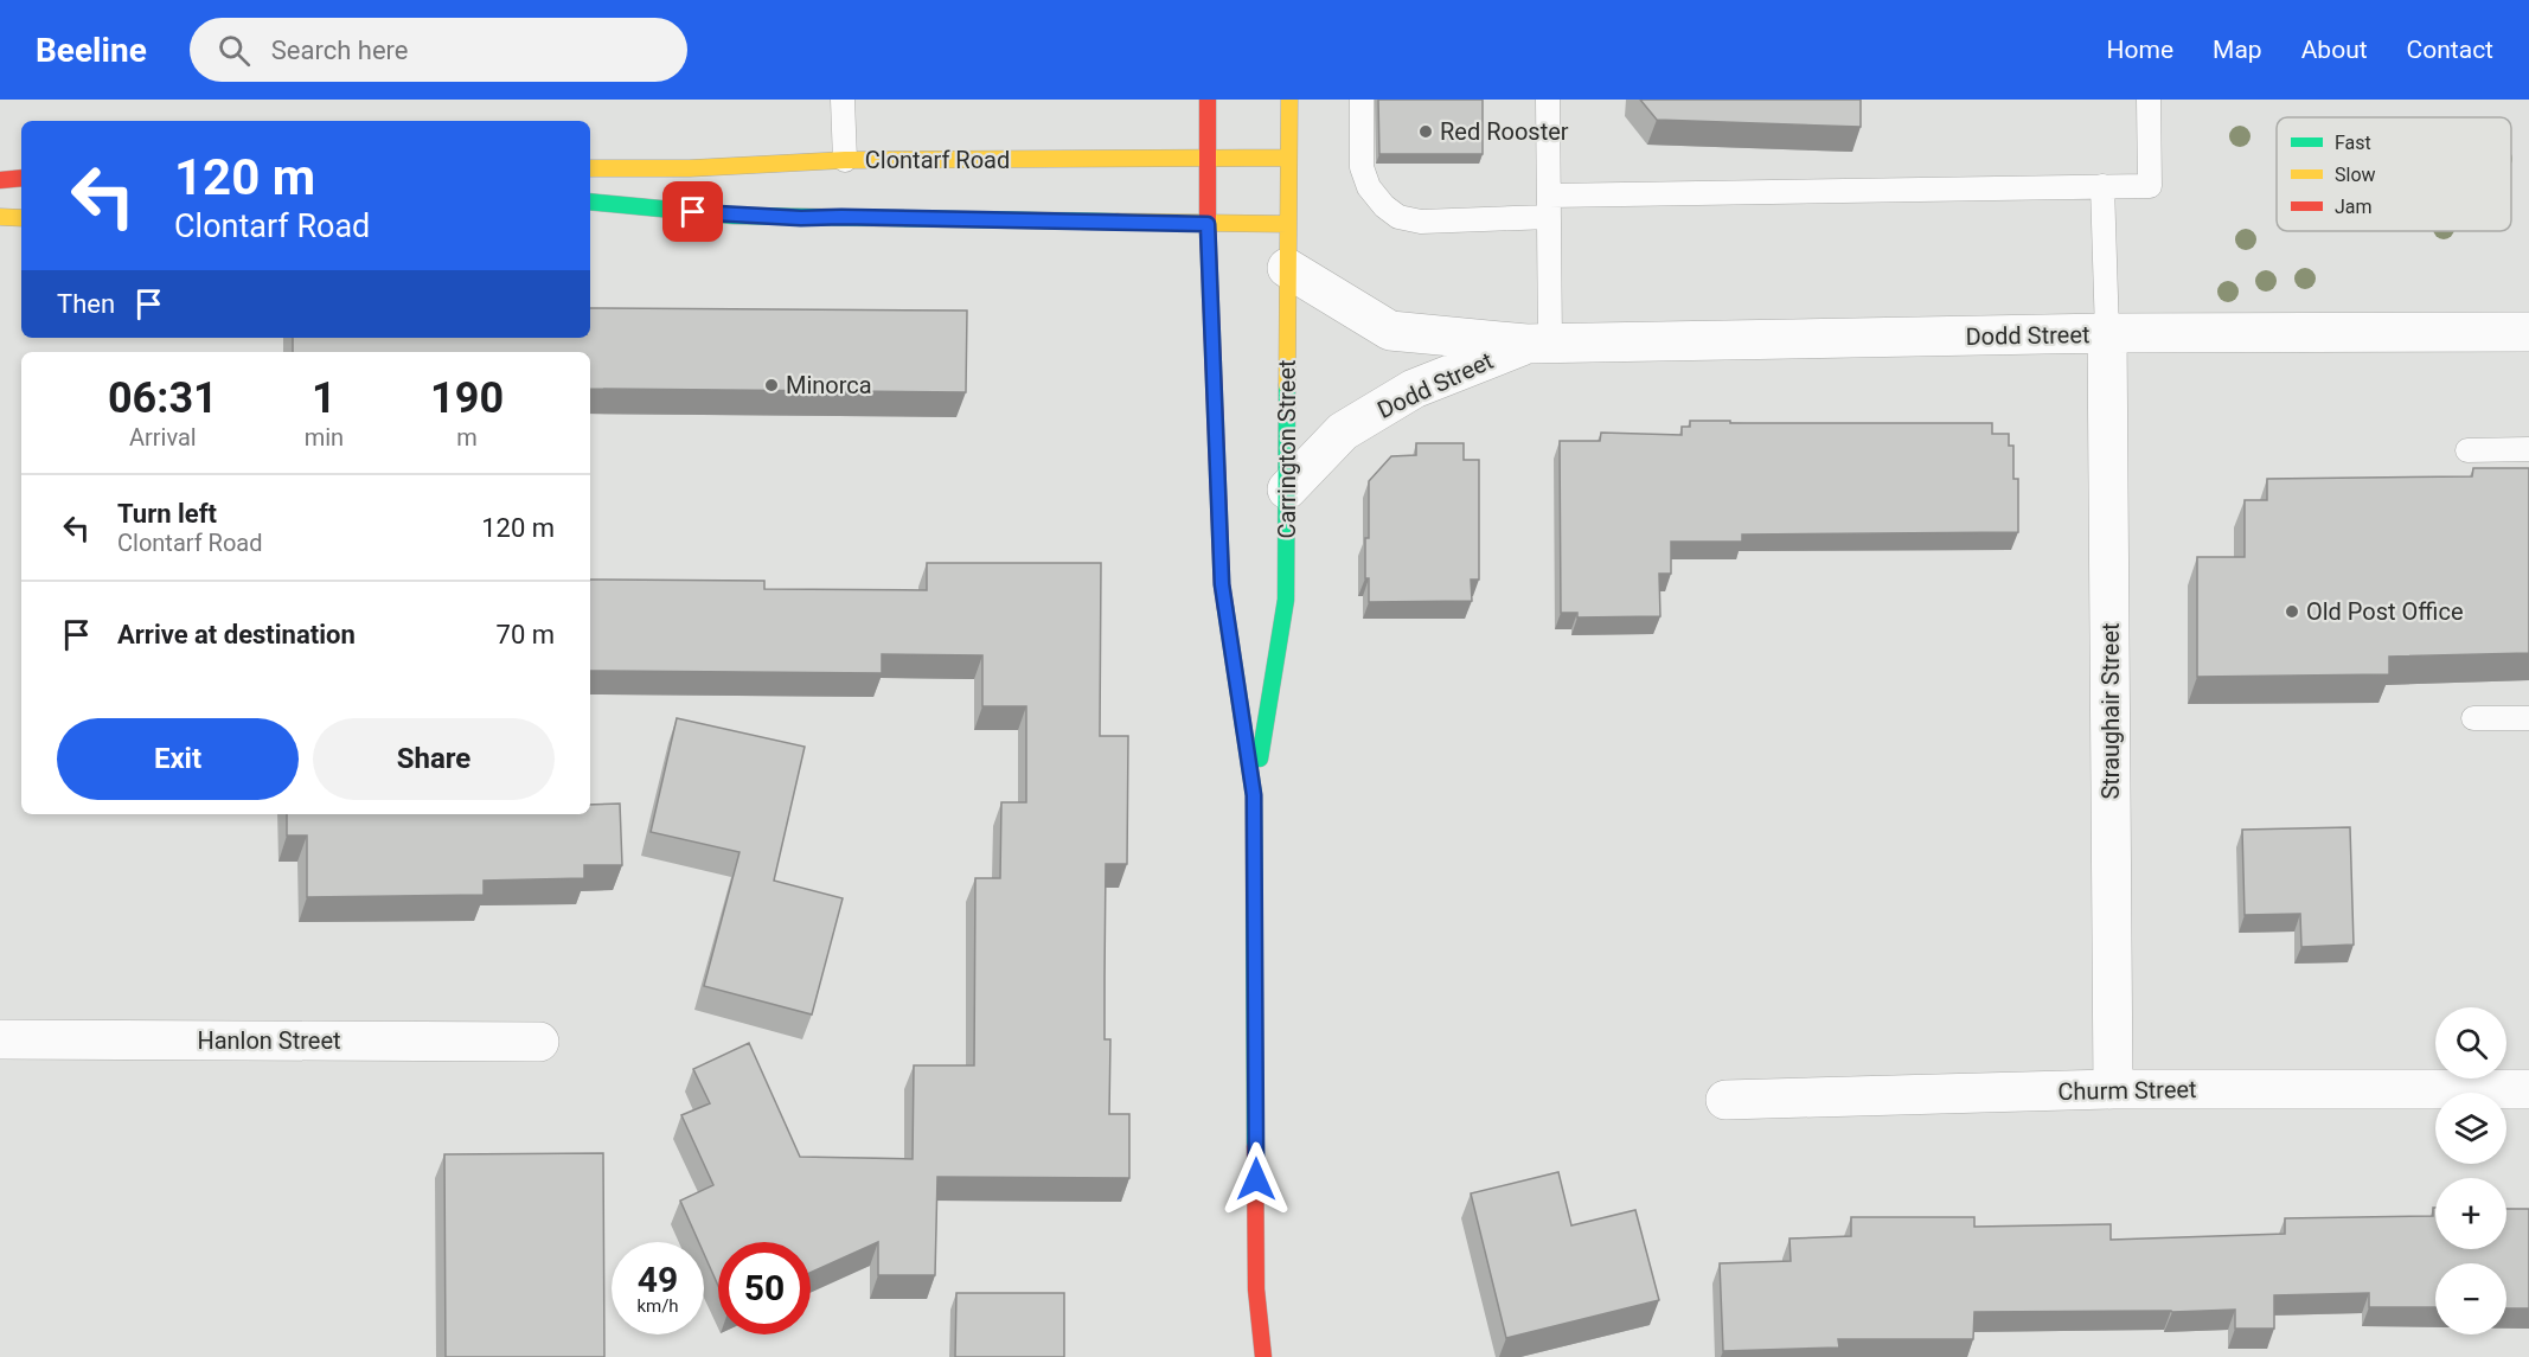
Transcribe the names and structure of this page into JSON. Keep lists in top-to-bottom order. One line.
{"streets":{"main road":["Clontarf Road","Carrington Street"],"street":["Dodd Street","Straughair Street","Hanlon Street","Churm Street"]},"crossings":[["Clontarf Road","Carrington Street"],["Dodd Street","Carrington Street"],["Dodd Street","Straughair Street"],["Straughair Street","Churm Street"]],"places":["Red Rooster","Minorca","Old Post Office"],"legend":["Fast","Slow","Jam"],"page":{"header":"Beeline","search":"Search here","nav":["Home","Map","About","Contact"],"turn":["120 m","Clontarf Road"],"then":"Then","eta":["06:31","Arrival","1","min","190","m"],"list":[{"name":"Turn left","note":"Clontarf Road","value":"120 m"},{"name":"Arrive at destination","value":"70 m"}],"buttons":["Exit","Share"],"map_buttons":["+","−"],"speed":"49 km/h","limit":"50"}}
